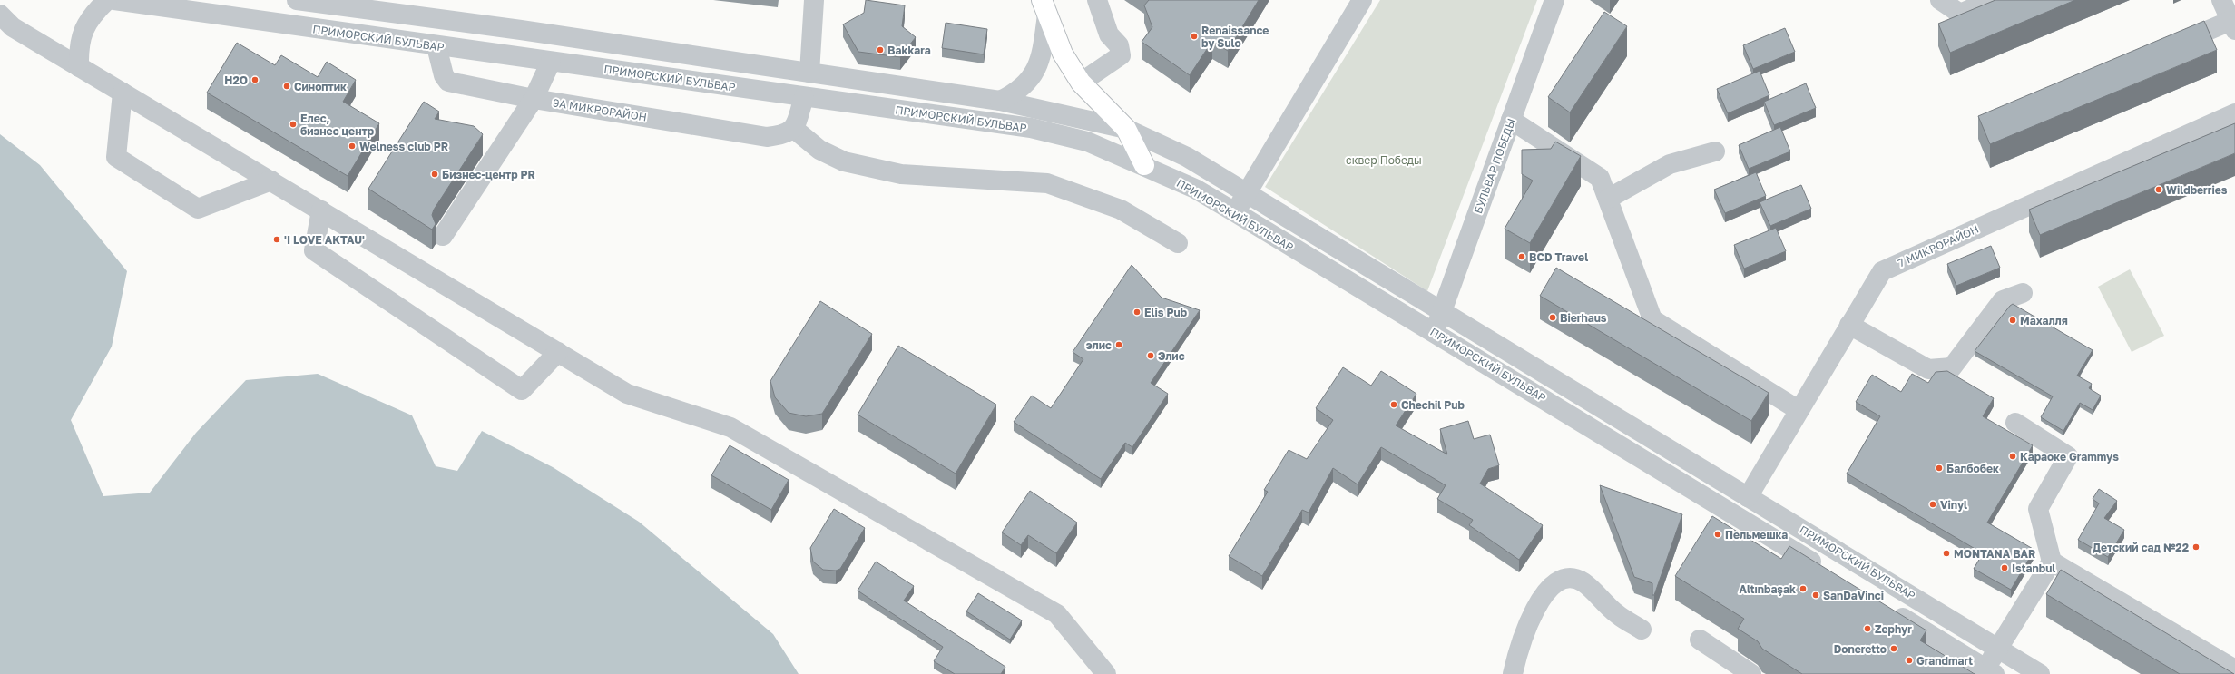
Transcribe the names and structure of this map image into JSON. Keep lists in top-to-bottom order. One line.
{"streets":{"street":["ПРИМОРСКИЙ БУЛЬВАР","9А МИКРОРАЙОН","БУЛЬВАР ПОБЕДЫ","7 МИКРОРАЙОН"]},"crossings":[["ПРИМОРСКИЙ БУЛЬВАР","9А МИКРОРАЙОН"],["ПРИМОРСКИЙ БУЛЬВАР","БУЛЬВАР ПОБЕДЫ"],["ПРИМОРСКИЙ БУЛЬВАР","7 МИКРОРАЙОН"]],"parks":["сквер Победы"],"places":["Renaissance by Sulo","Bakkara","H2O","Синоптик","Елес, бизнес центр","Welness club PR","Бизнес-центр PR","Wildberries","'I LOVE AKTAU'","BCD Travel","Elis Pub","Bierhaus","Махалля","элис","Элис","Chechil Pub","Караоке Grammys","Балбобек","Vinyl","Пельмешка","Детский сад №22","MONTANA BAR","Istanbul","Altınbaşak","SanDaVinci","Zephyr","Doneretto","Grandmart"]}
